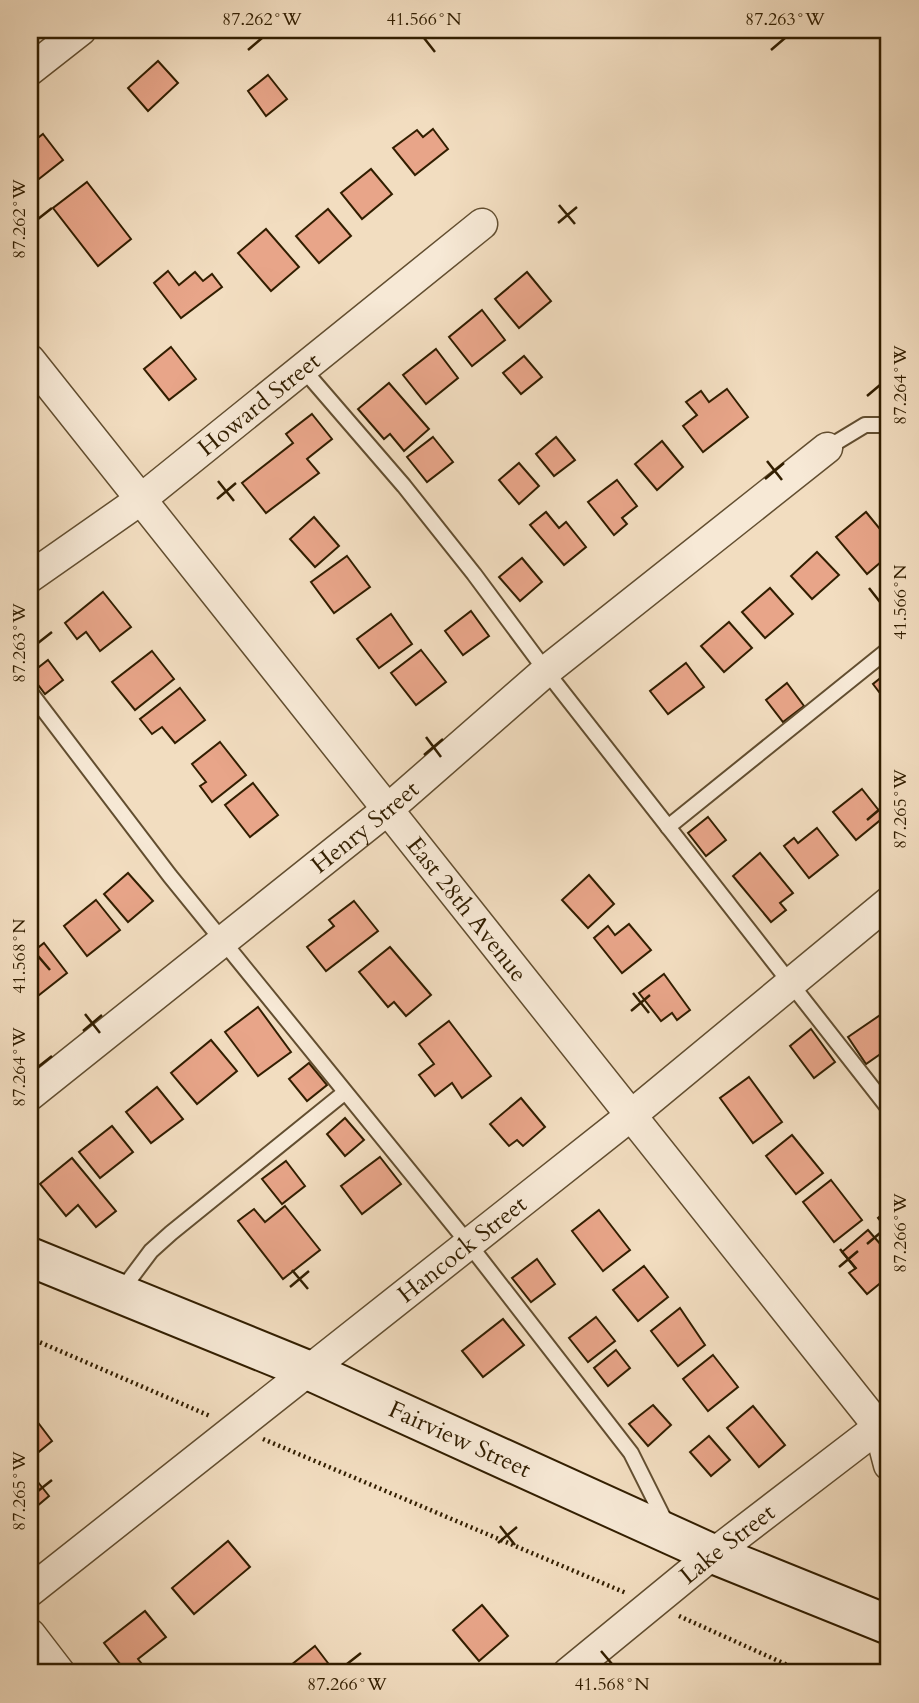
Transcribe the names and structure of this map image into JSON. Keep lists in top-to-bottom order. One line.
{"streets":{"street":["Howard Street","Henry Street","East 28th Avenue","Hancock Street","Fairview Street","Lake Street"]},"crossings":[["Howard Street","East 28th Avenue"],["Henry Street","East 28th Avenue"],["East 28th Avenue","Hancock Street"],["East 28th Avenue","Lake Street"],["Hancock Street","Fairview Street"],["Fairview Street","Lake Street"]],"coordinates":["87.262°W","41.566°N","87.263°W","87.264°W","87.265°W","41.568°N","87.266°W"]}
